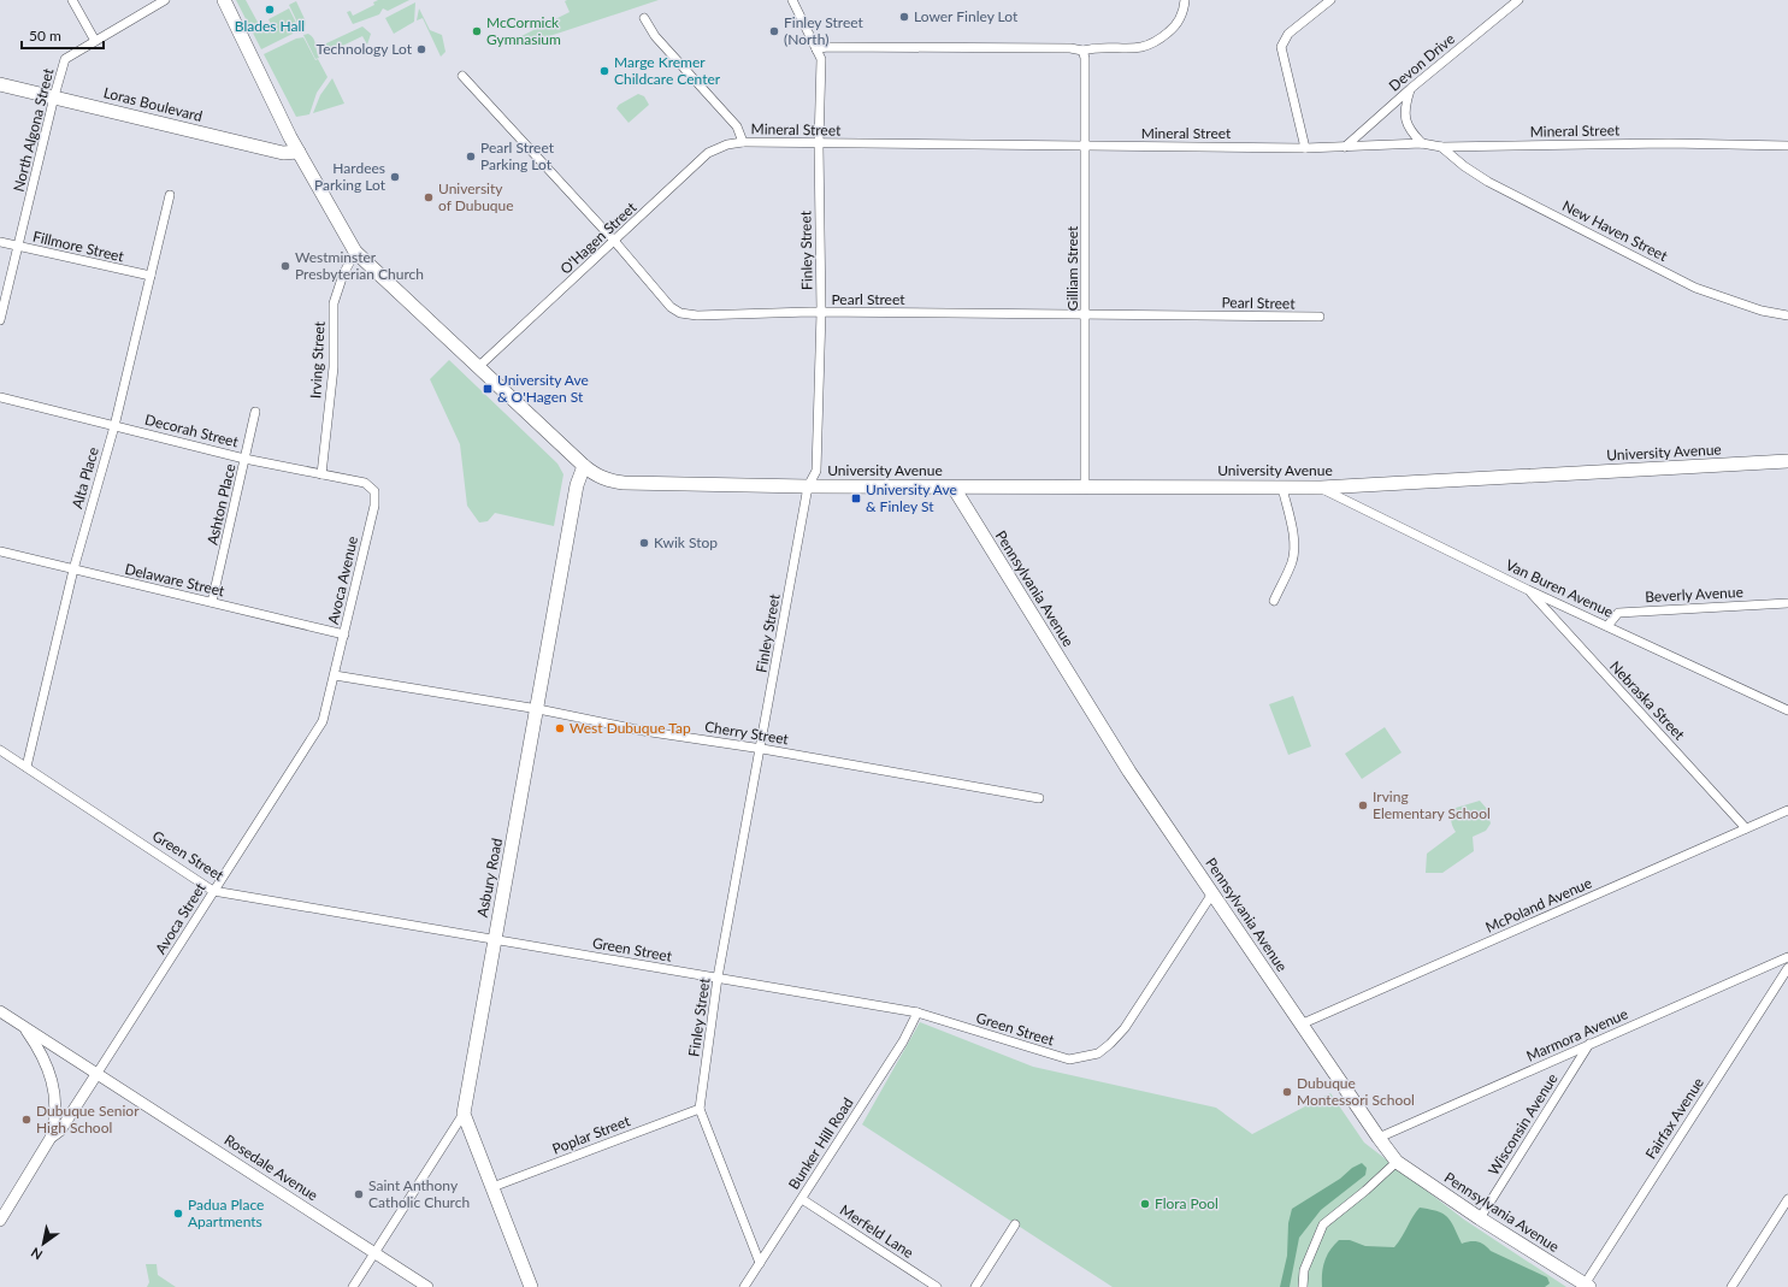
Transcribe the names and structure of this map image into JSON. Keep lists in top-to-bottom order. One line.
{"streets":{"main road":["Loras Boulevard","University Avenue","Pennsylvania Avenue","Asbury Road"],"street":["Devon Drive","North Algona Street","Mineral Street","New Haven Street","O'Hagen Street","Fillmore Street","Finley Street","Gilliam Street","Pearl Street","Irving Street","Decorah Street","Alta Place","Ashton Place","Delaware Street","Avoca Avenue","Van Buren Avenue","Beverly Avenue","Nebraska Street","Cherry Street","Green Street","McPoland Avenue","Avoca Street","Marmora Avenue","Fairfax Avenue","Wisconsin Avenue","Poplar Street","Bunker Hill Road","Rosedale Avenue","Merfeld Lane"]},"crossings":[["Devon Drive","Mineral Street"],["Loras Boulevard","North Algona Street"],["Loras Boulevard","University Avenue"],["North Algona Street","Fillmore Street"],["Mineral Street","New Haven Street"],["Mineral Street","O'Hagen Street"],["Mineral Street","Finley Street"],["Mineral Street","Gilliam Street"],["O'Hagen Street","Pearl Street"],["O'Hagen Street","University Avenue"],["Fillmore Street","Alta Place"],["Finley Street","Pearl Street"],["Finley Street","University Avenue"],["Finley Street","Cherry Street"],["Finley Street","Green Street"],["Finley Street","Poplar Street"],["Finley Street","Bunker Hill Road"],["Gilliam Street","Pearl Street"],["Gilliam Street","University Avenue"],["Irving Street","Decorah Street"],["Irving Street","University Avenue"],["Decorah Street","Alta Place"],["Decorah Street","Ashton Place"],["Decorah Street","Avoca Avenue"],["University Avenue","Pennsylvania Avenue"],["University Avenue","Van Buren Avenue"],["University Avenue","Asbury Road"],["Alta Place","Delaware Street"],["Alta Place","Green Street"],["Ashton Place","Delaware Street"],["Delaware Street","Avoca Avenue"],["Avoca Avenue","Cherry Street"],["Avoca Avenue","Avoca Street"],["Pennsylvania Avenue","Green Street"],["Pennsylvania Avenue","McPoland Avenue"],["Pennsylvania Avenue","Marmora Avenue"],["Pennsylvania Avenue","Fairfax Avenue"],["Pennsylvania Avenue","Wisconsin Avenue"],["Van Buren Avenue","Beverly Avenue"],["Van Buren Avenue","Nebraska Street"],["Nebraska Street","McPoland Avenue"],["Cherry Street","Asbury Road"],["Cherry Street","Avoca Street"],["Green Street","Asbury Road"],["Green Street","Avoca Street"],["Green Street","Bunker Hill Road"],["Avoca Street","Rosedale Avenue"],["Marmora Avenue","Wisconsin Avenue"],["Bunker Hill Road","Merfeld Lane"]],"places":{"other":["Blades Hall","Lower Finley Lot","McCormick Gymnasium","Finley Street (North)","Technology Lot","Marge Kremer Childcare Center","Pearl Street Parking Lot","Hardees Parking Lot","University of Dubuque","Westminster Presbyterian Church","Kwik Stop","West Dubuque Tap","Irving Elementary School","Dubuque Montessori School","Dubuque Senior High School","Saint Anthony Catholic Church","Flora Pool","Padua Place Apartments"],"transit":["University Ave & O'Hagen St","University Ave & Finley St"]},"scale_bar":"50 m","north":"bottom left"}
